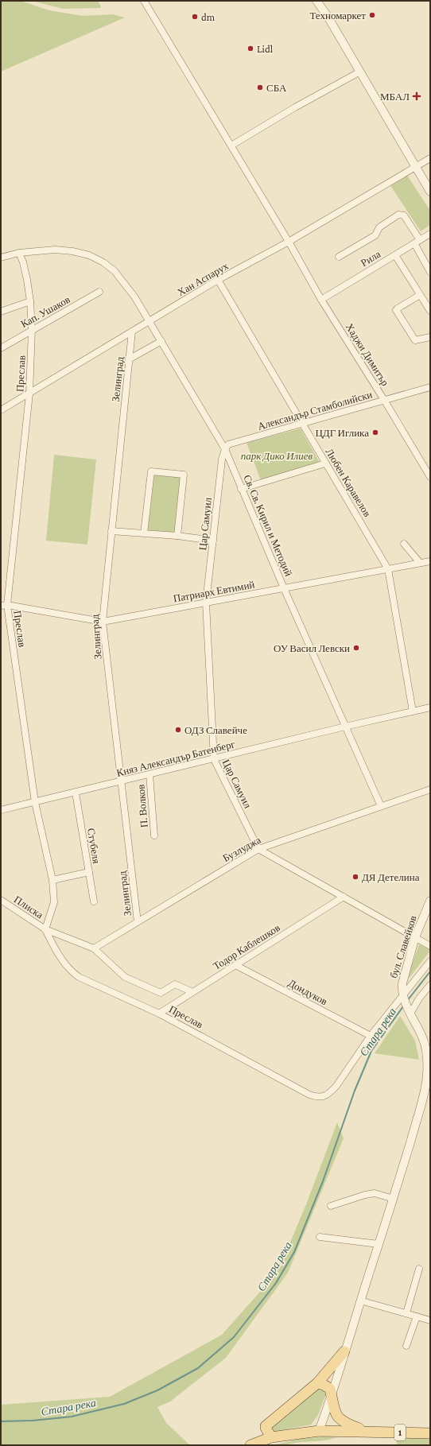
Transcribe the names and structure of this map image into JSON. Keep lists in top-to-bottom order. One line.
{"streets":{"main road":["1"],"street":["Рила","Хан Аспарух","Кап. Ушаков","Хаджи Димитър","Преслав","Зелинград","Александър Стамболийски","Любен Каравелов","Цар Самуил","Св. Св. Кирил и Методий","Патриарх Евтимий","Княз Александър Батенберг","П. Волков","Стубеля","Бузлуджа","Плиска","Тодор Каблешков","бул. Славейков","Дондуков"]},"crossings":[["Рила","Хаджи Димитър"],["Хан Аспарух","Хаджи Димитър"],["Хан Аспарух","Преслав"],["Хан Аспарух","Зелинград"],["Хан Аспарух","Любен Каравелов"],["Хан Аспарух","Св. Св. Кирил и Методий"],["Кап. Ушаков","Преслав"],["Хаджи Димитър","Александър Стамболийски"],["Преслав","Св. Св. Кирил и Методий"],["Преслав","Патриарх Евтимий"],["Преслав","Княз Александър Батенберг"],["Преслав","Бузлуджа"],["Преслав","Плиска"],["Преслав","Тодор Каблешков"],["Преслав","Дондуков"],["Зелинград","Патриарх Евтимий"],["Зелинград","Княз Александър Батенберг"],["Зелинград","Бузлуджа"],["Александър Стамболийски","Любен Каравелов"],["Александър Стамболийски","Цар Самуил"],["Александър Стамболийски","Св. Св. Кирил и Методий"],["Любен Каравелов","Патриарх Евтимий"],["Любен Каравелов","Княз Александър Батенберг"],["Цар Самуил","Св. Св. Кирил и Методий"],["Цар Самуил","Патриарх Евтимий"],["Цар Самуил","Княз Александър Батенберг"],["Цар Самуил","Бузлуджа"],["Св. Св. Кирил и Методий","Патриарх Евтимий"],["Св. Св. Кирил и Методий","Княз Александър Батенберг"],["Св. Св. Кирил и Методий","Бузлуджа"],["Княз Александър Батенберг","П. Волков"],["Княз Александър Батенберг","Стубеля"],["Бузлуджа","Плиска"],["Тодор Каблешков","Дондуков"]],"water":["Стара река"],"parks":["парк Дико Илиев"],"places":{"other":["Техномаркет","dm","Lidl","СБА","ЦДГ Иглика","ОУ Васил Левски","ОДЗ Славейче","ДЯ Детелина"],"health":["МБАЛ"]}}
